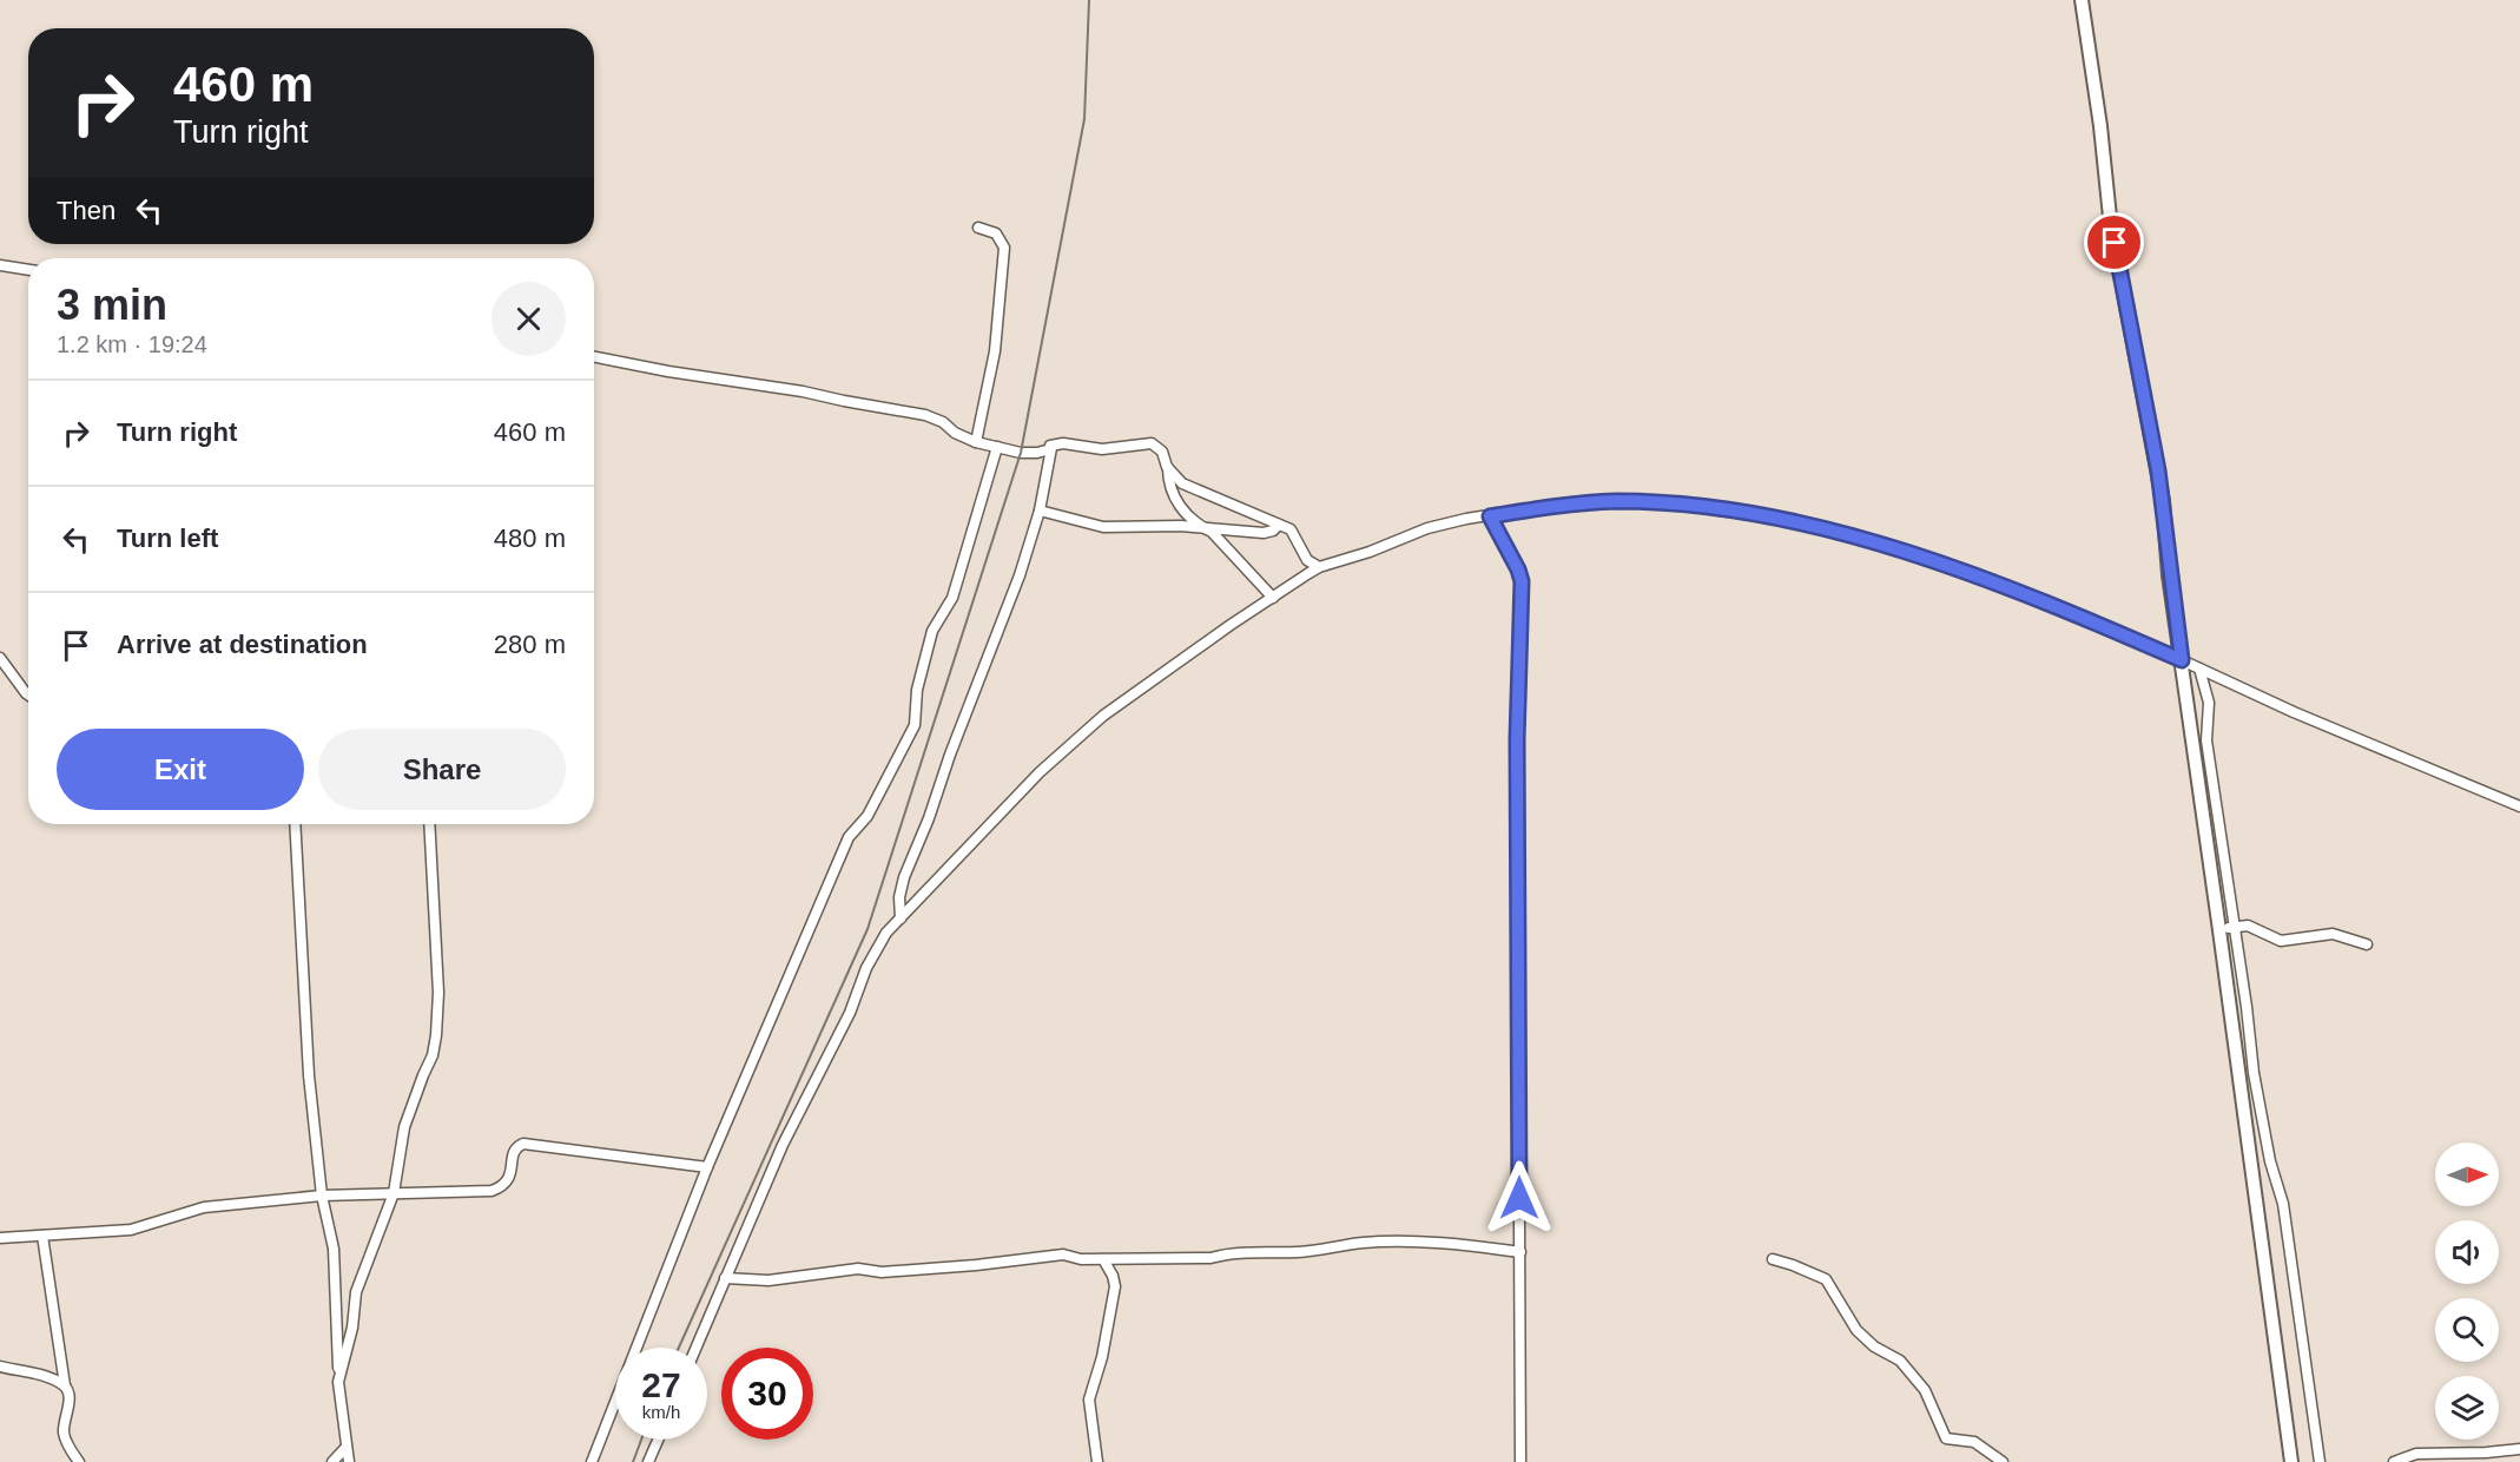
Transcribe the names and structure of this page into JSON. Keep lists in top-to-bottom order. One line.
{"north":"right","page":{"turn":["460 m","Turn right"],"then":"Then","heading":["3 min","1.2 km · 19:24"],"list":[{"name":"Turn right","value":"460 m"},{"name":"Turn left","value":"480 m"},{"name":"Arrive at destination","value":"280 m"}],"buttons":["Exit","Share"],"speed":"27 km/h","limit":"30"}}
